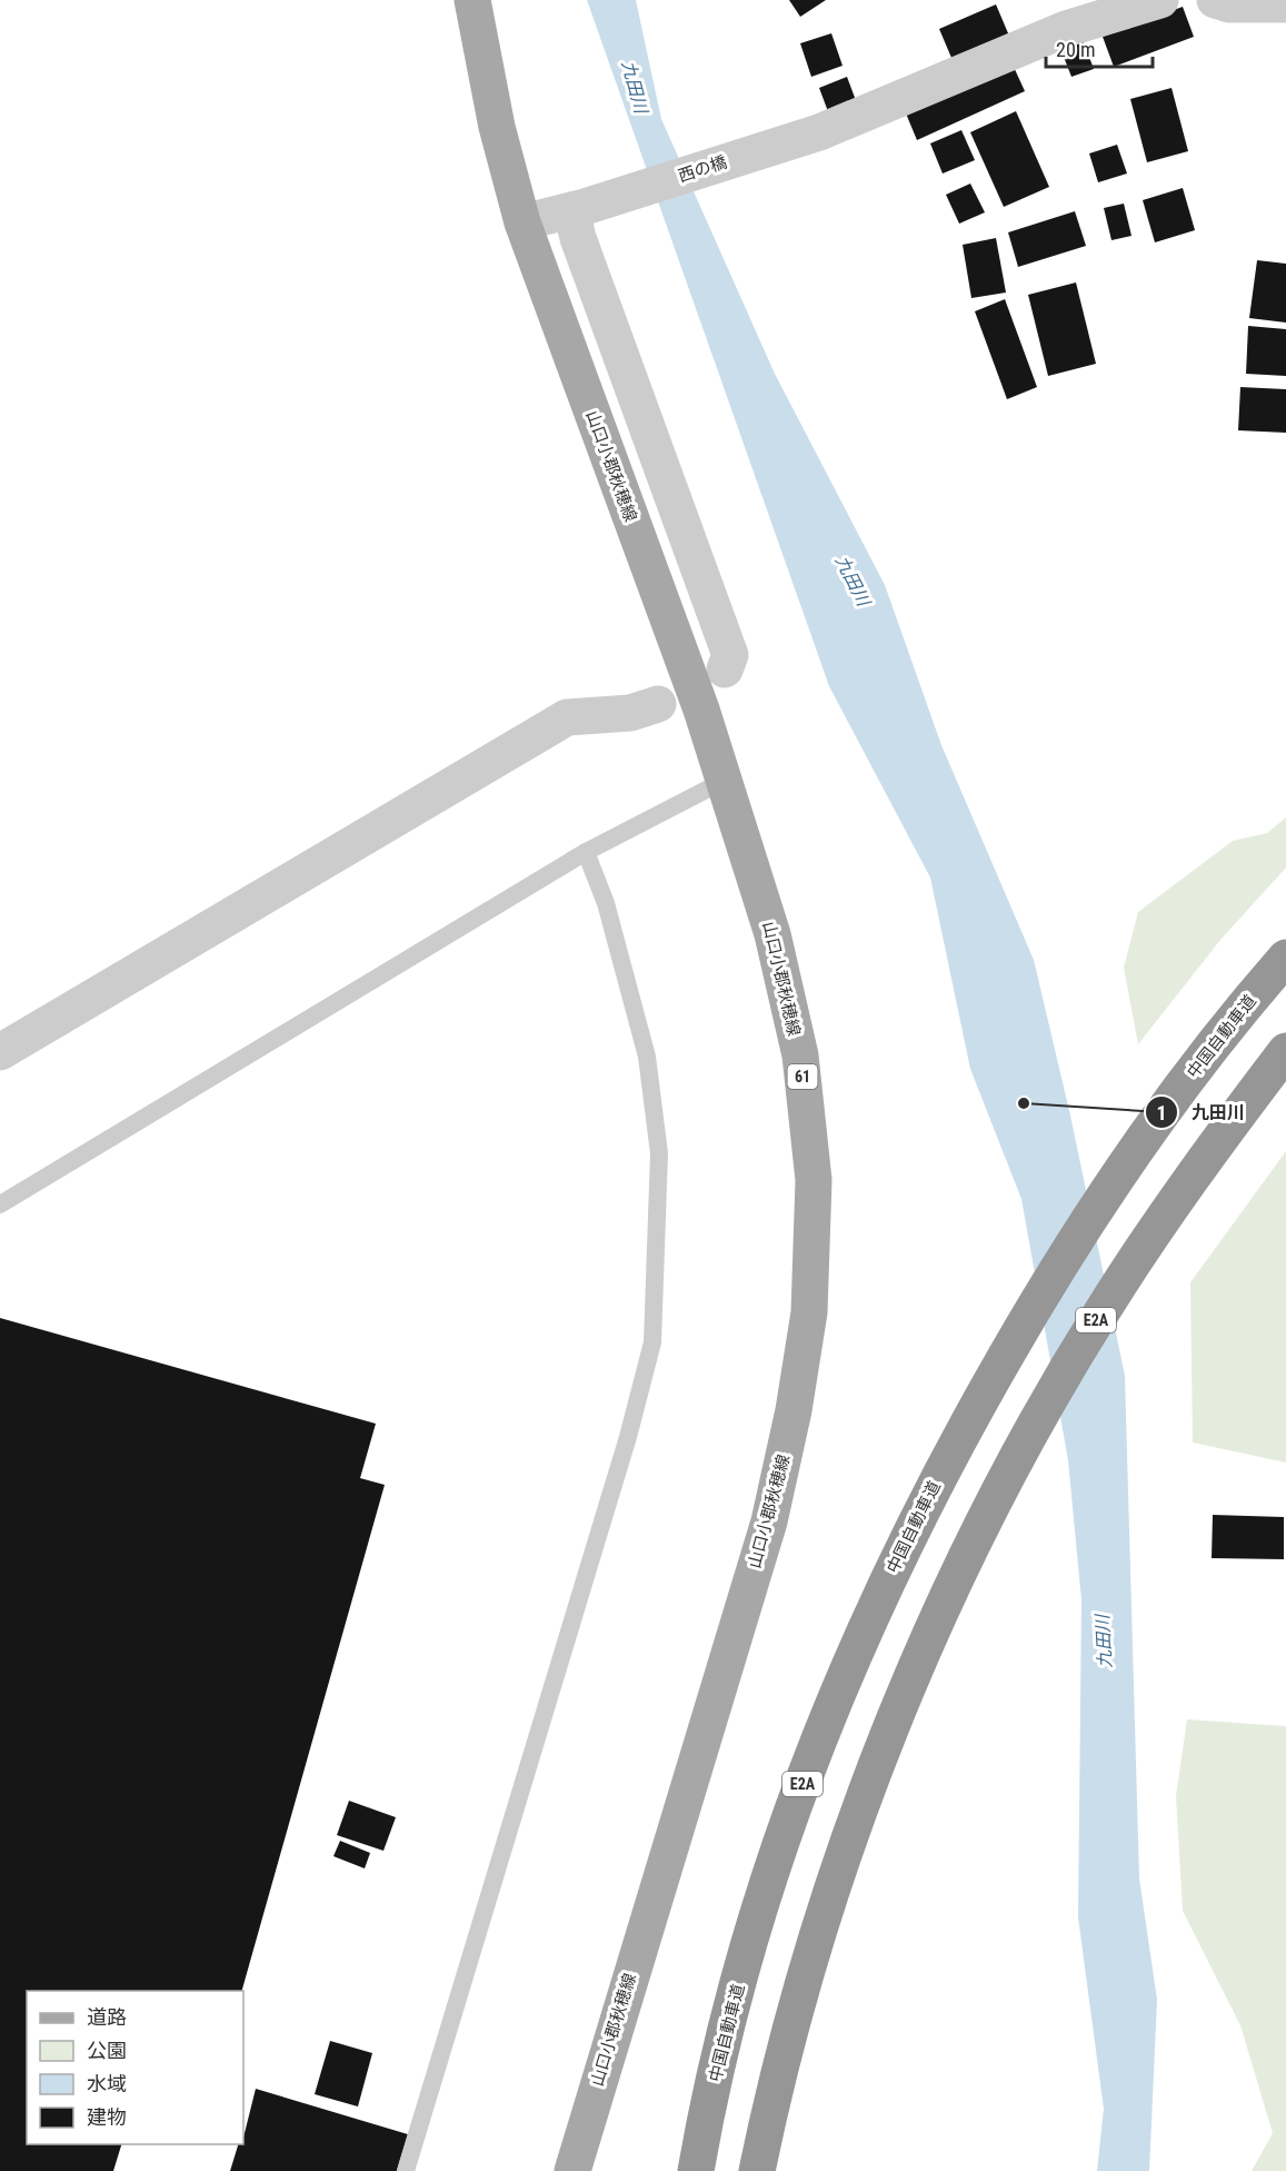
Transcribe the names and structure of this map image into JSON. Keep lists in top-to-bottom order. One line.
{"streets":{"highway":["中国自動車道","E2A"],"main road":["山口小郡秋穂線","61"],"street":["西の橋"]},"crossings":[["西の橋","山口小郡秋穂線"]],"water":["九田川"],"places":["九田川"],"legend":["道路","公園","水域","建物"],"scale_bar":"20 m"}
